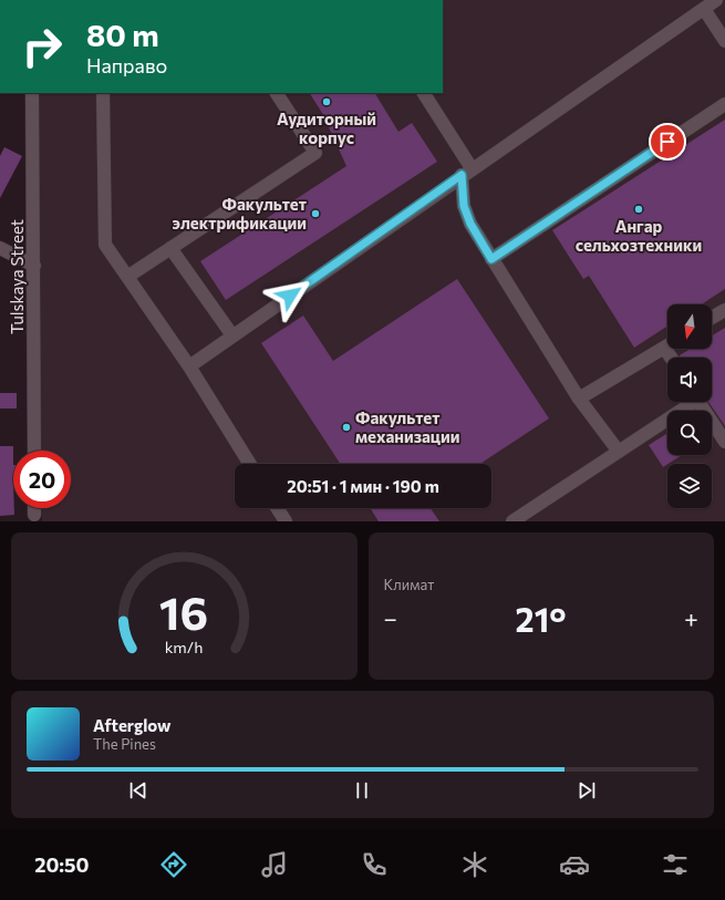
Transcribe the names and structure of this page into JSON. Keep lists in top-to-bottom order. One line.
{"streets":{"street":["Tulskaya Street"]},"places":["Аудиторный корпус","Ангар сельхозтехники","Факультет электрификации","Факультет механизации"],"north":"bottom","page":{"turn":["80 m","Направо"],"limit":"20","trip":"20:51 · 1 мин · 190 m","tile":"Климат","heat":["−","21°","+"],"song":["Afterglow","The Pines"],"tabs":"20:50","gauge":["16","km/h"]}}
